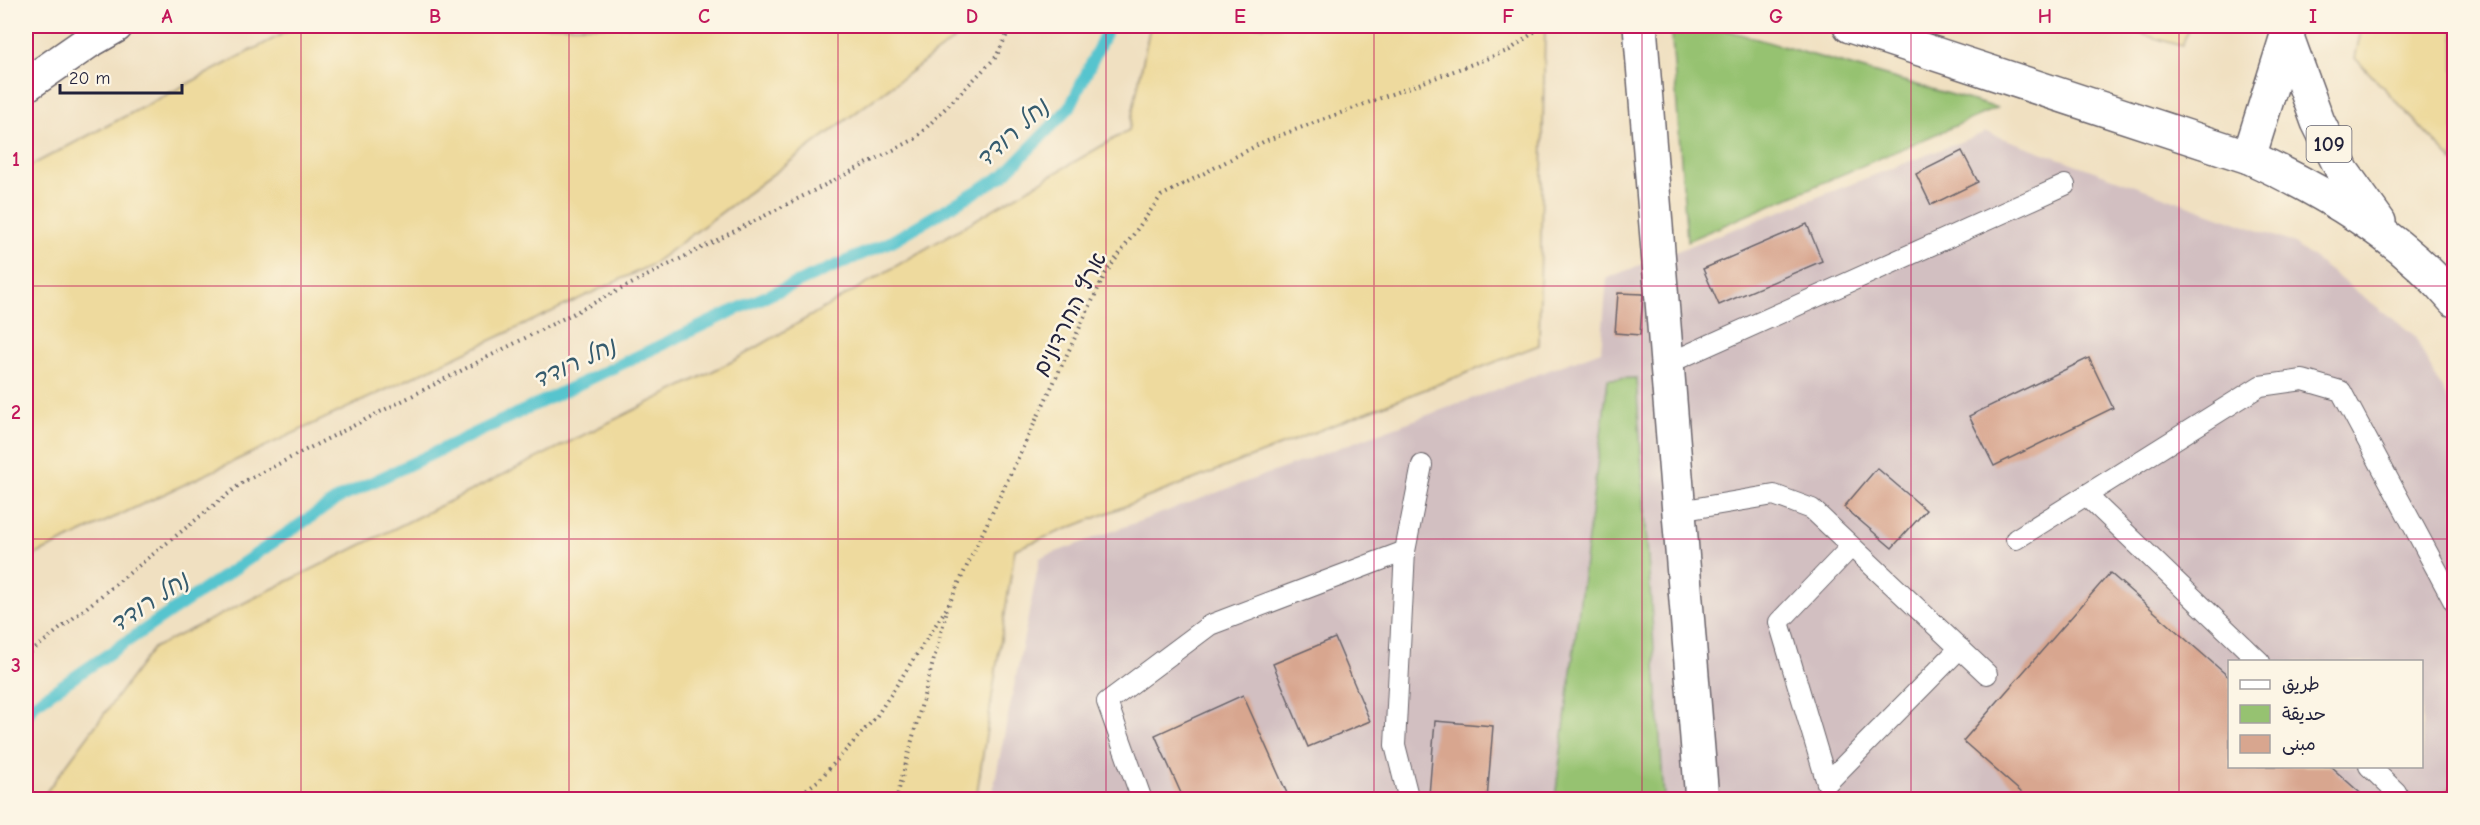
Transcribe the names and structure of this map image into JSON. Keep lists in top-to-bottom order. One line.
{"streets":{"main road":["109"],"path":["ארץ החרדונים"]},"water":["נחל רודד"],"legend":["طريق","حديقة","مبنى"],"scale_bar":"20 m","grid":{"columns":["A","B","C","D","E","F","G","H","I"],"rows":["1","2","3"]}}
